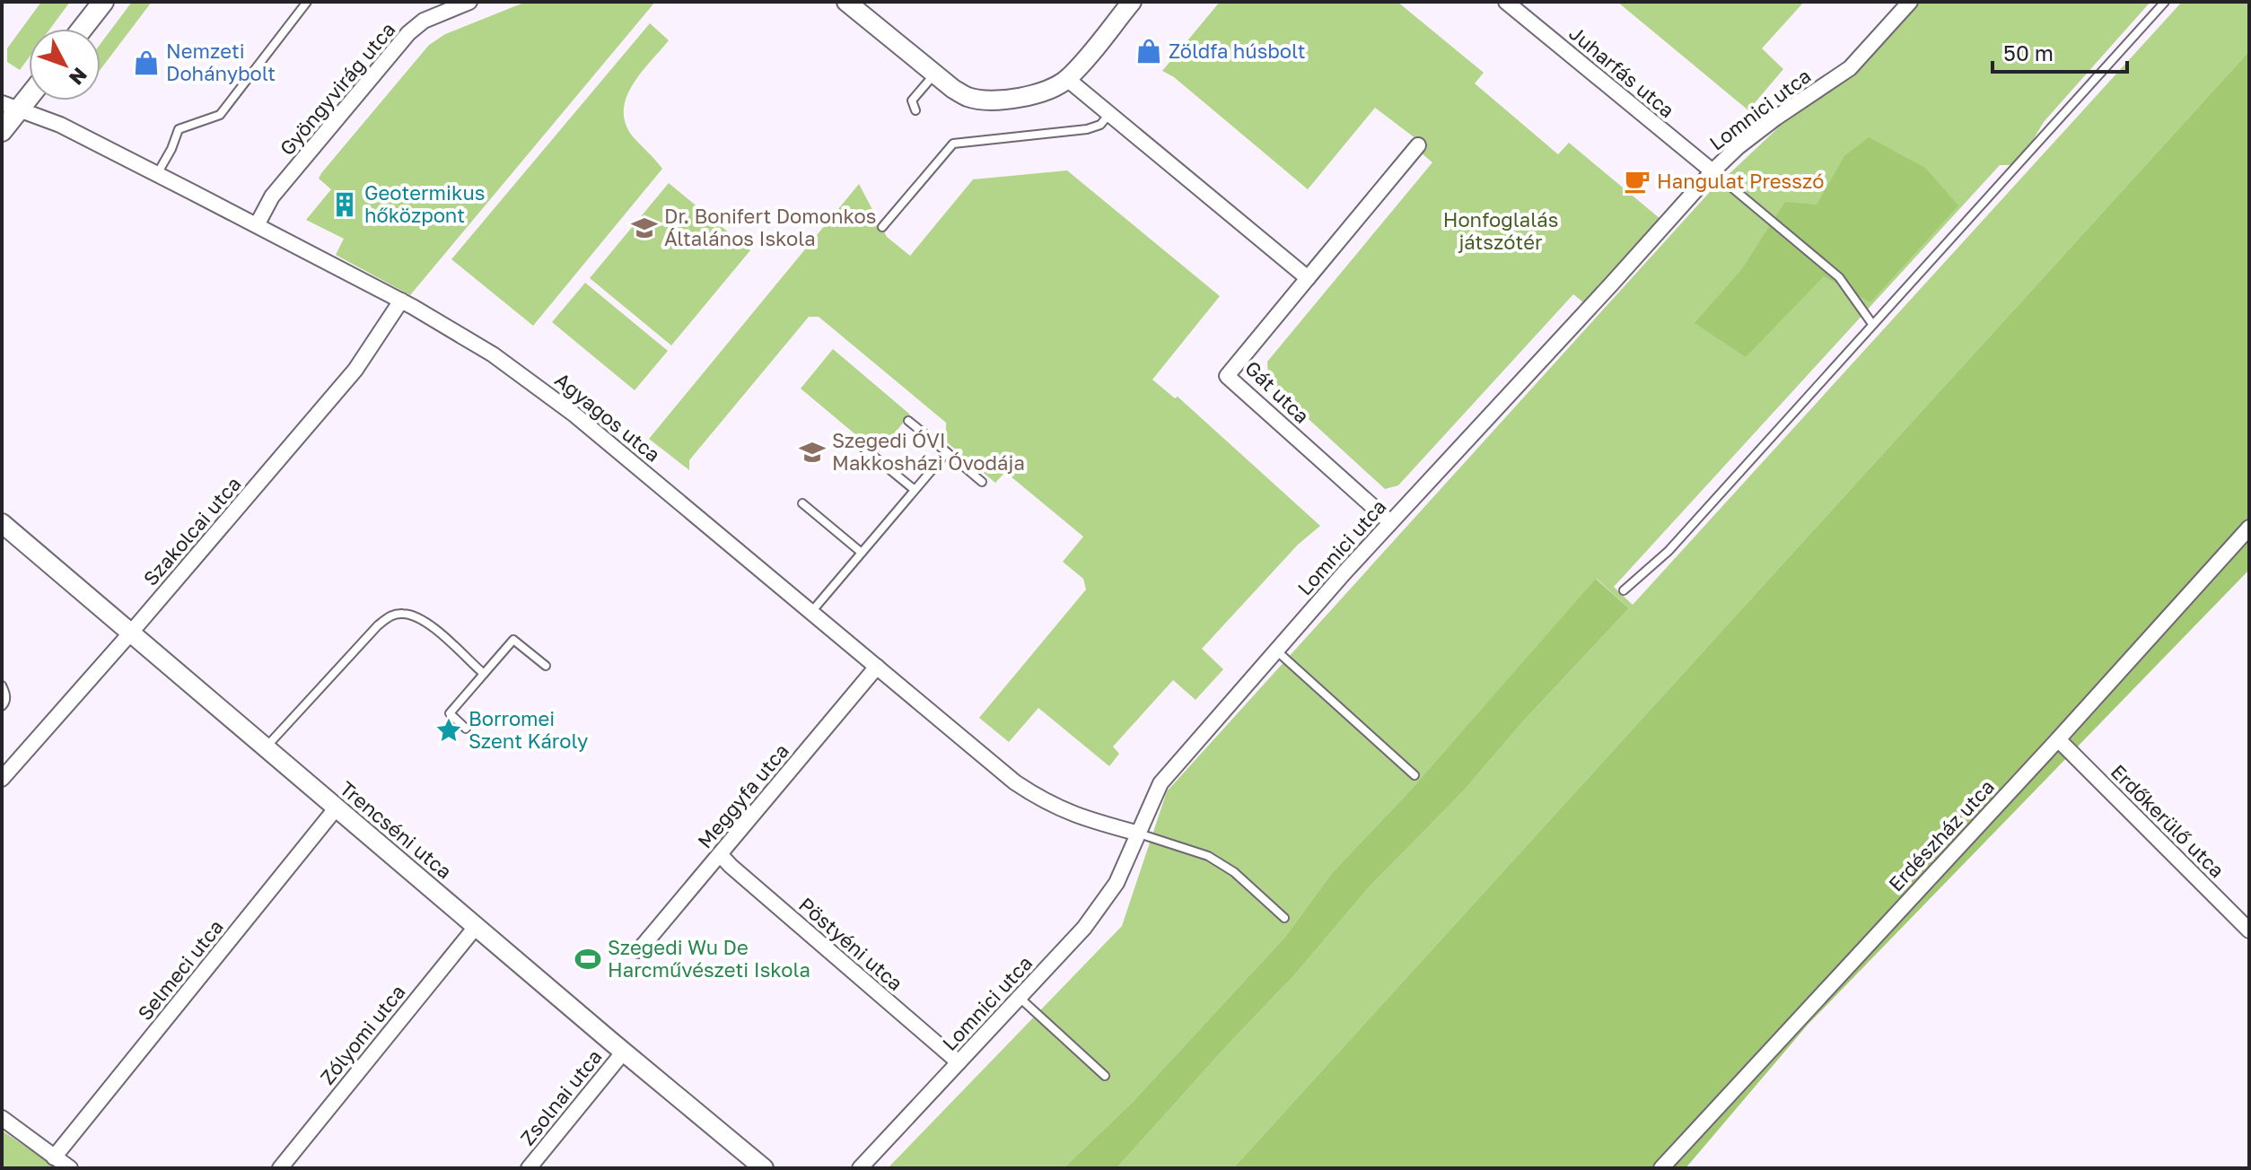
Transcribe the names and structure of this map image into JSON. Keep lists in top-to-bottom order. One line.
{"streets":{"street":["Juharfás utca","Gyöngyvirág utca","Lomnici utca","Gát utca","Agyagos utca","Szakolcai utca","Meggyfa utca","Erdőkerülő utca","Trencséni utca","Erdészház utca","Pöstyéni utca","Selmeci utca","Zólyomi utca","Zsolnai utca"]},"crossings":[["Juharfás utca","Lomnici utca"],["Gyöngyvirág utca","Agyagos utca"],["Lomnici utca","Gát utca"],["Lomnici utca","Agyagos utca"],["Lomnici utca","Pöstyéni utca"],["Agyagos utca","Szakolcai utca"],["Agyagos utca","Meggyfa utca"],["Szakolcai utca","Trencséni utca"],["Meggyfa utca","Pöstyéni utca"],["Erdőkerülő utca","Erdészház utca"],["Trencséni utca","Selmeci utca"],["Trencséni utca","Zólyomi utca"],["Trencséni utca","Zsolnai utca"]],"parks":["Honfoglalás játszótér"],"places":{"shop":["Zöldfa húsbolt","Nemzeti Dohánybolt"],"cafe":["Hangulat Presszó"],"building":["Geotermikus hőközpont"],"school or university":["Dr. Bonifert Domonkos Általános Iskola","Szegedi ÓVI Makkosházi Óvodája"],"place":["Borromei Szent Károly"],"sports":["Szegedi Wu De Harcművészeti Iskola"]},"scale_bar":"50 m","north":"bottom right"}
